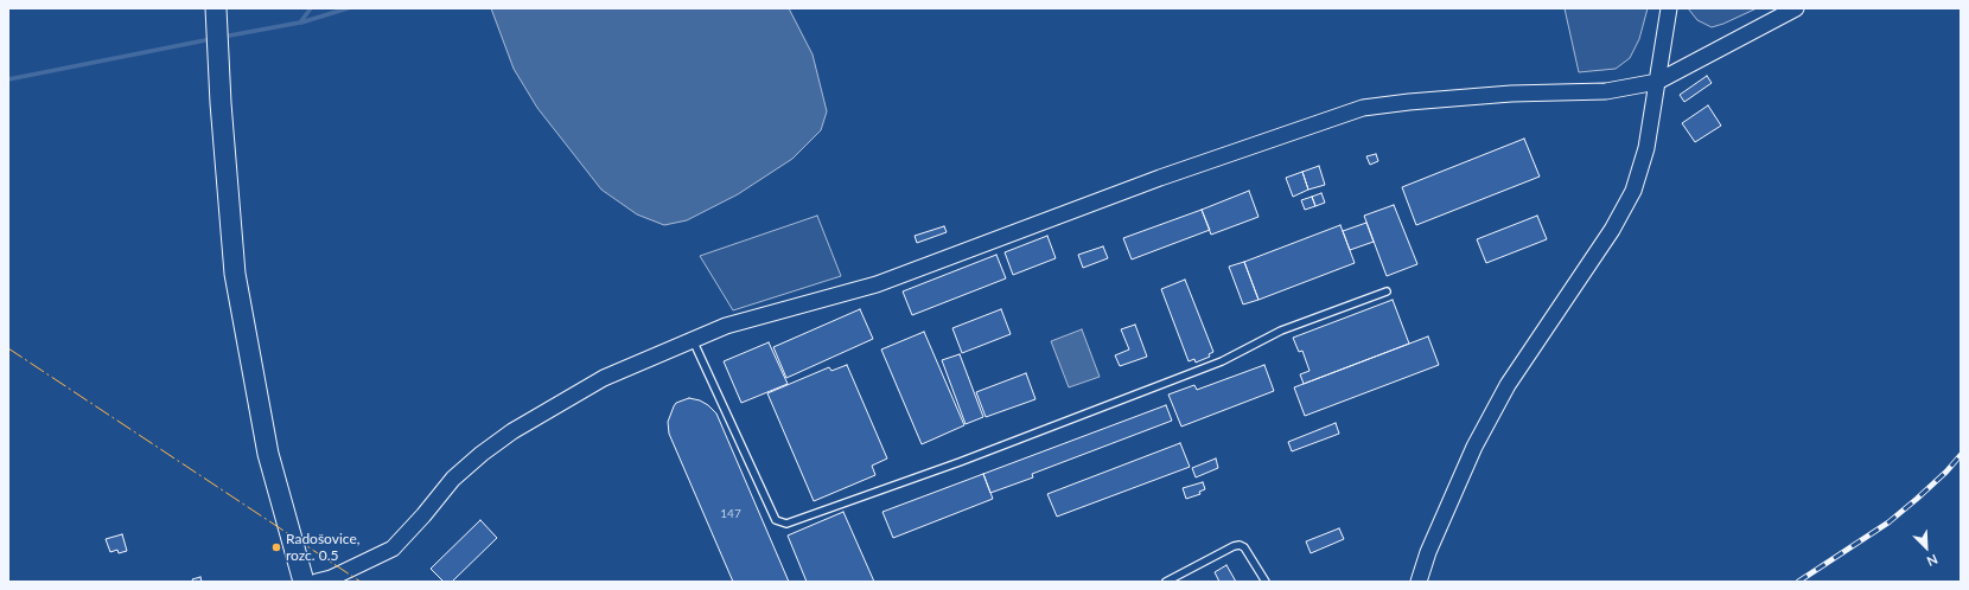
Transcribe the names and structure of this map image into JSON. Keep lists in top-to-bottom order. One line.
{"places":["Radošovice, rozc. 0.5"],"house_numbers":["147"],"north":"bottom right"}
